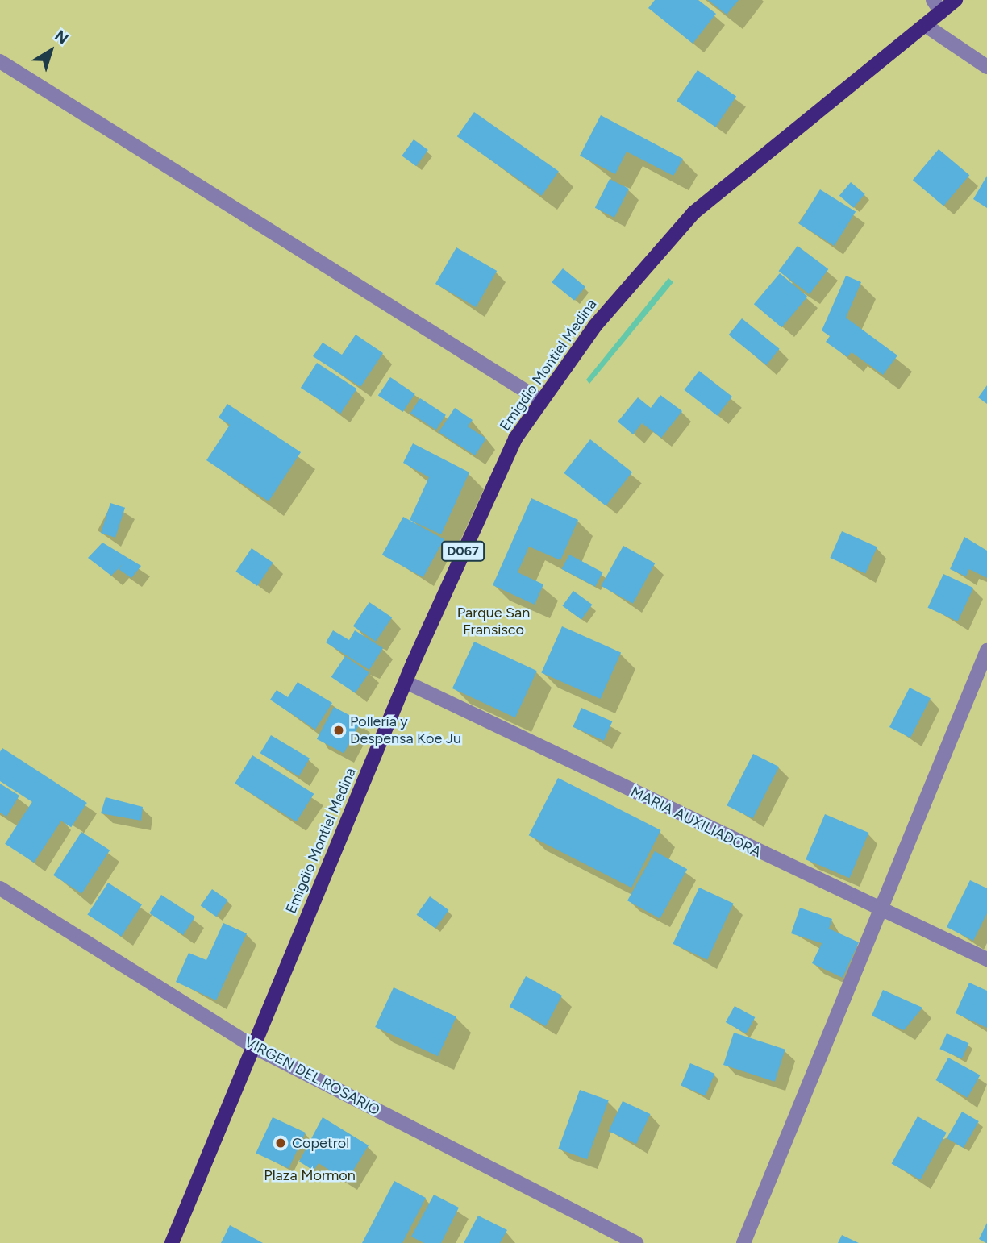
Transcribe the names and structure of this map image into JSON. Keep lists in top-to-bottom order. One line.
{"streets":{"main road":["Emigdio Montiel Medina","D067"],"street":["MARIA AUXILIADORA","VIRGEN DEL ROSARIO"]},"crossings":[["Emigdio Montiel Medina","MARIA AUXILIADORA"],["Emigdio Montiel Medina","VIRGEN DEL ROSARIO"]],"parks":["Parque San Fransisco","Plaza Mormon"],"places":["Pollería y Despensa Koe Ju","Copetrol"],"north":"top right"}
